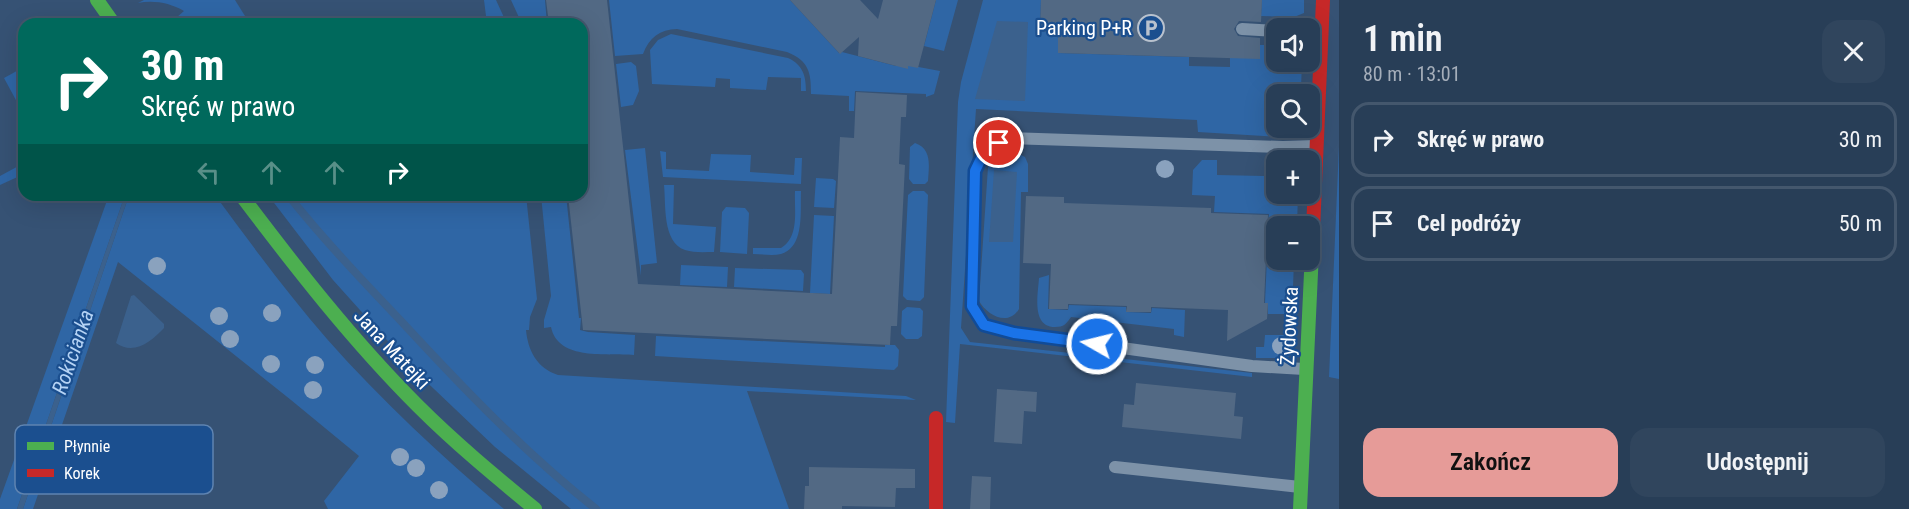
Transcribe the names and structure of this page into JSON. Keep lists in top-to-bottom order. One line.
{"streets":{"street":["Żydowska","Jana Matejki"]},"water":["Rokicianka"],"places":{"parking":["Parking P+R"]},"legend":["Płynnie","Korek"],"page":{"heading":["1 min","80 m · 13:01"],"map_buttons":["+","−"],"turn":["30 m","Skręć w prawo"],"list":[{"name":"Skręć w prawo","value":"30 m"},{"name":"Cel podróży","value":"50 m"}],"buttons":["Zakończ","Udostępnij"]}}
